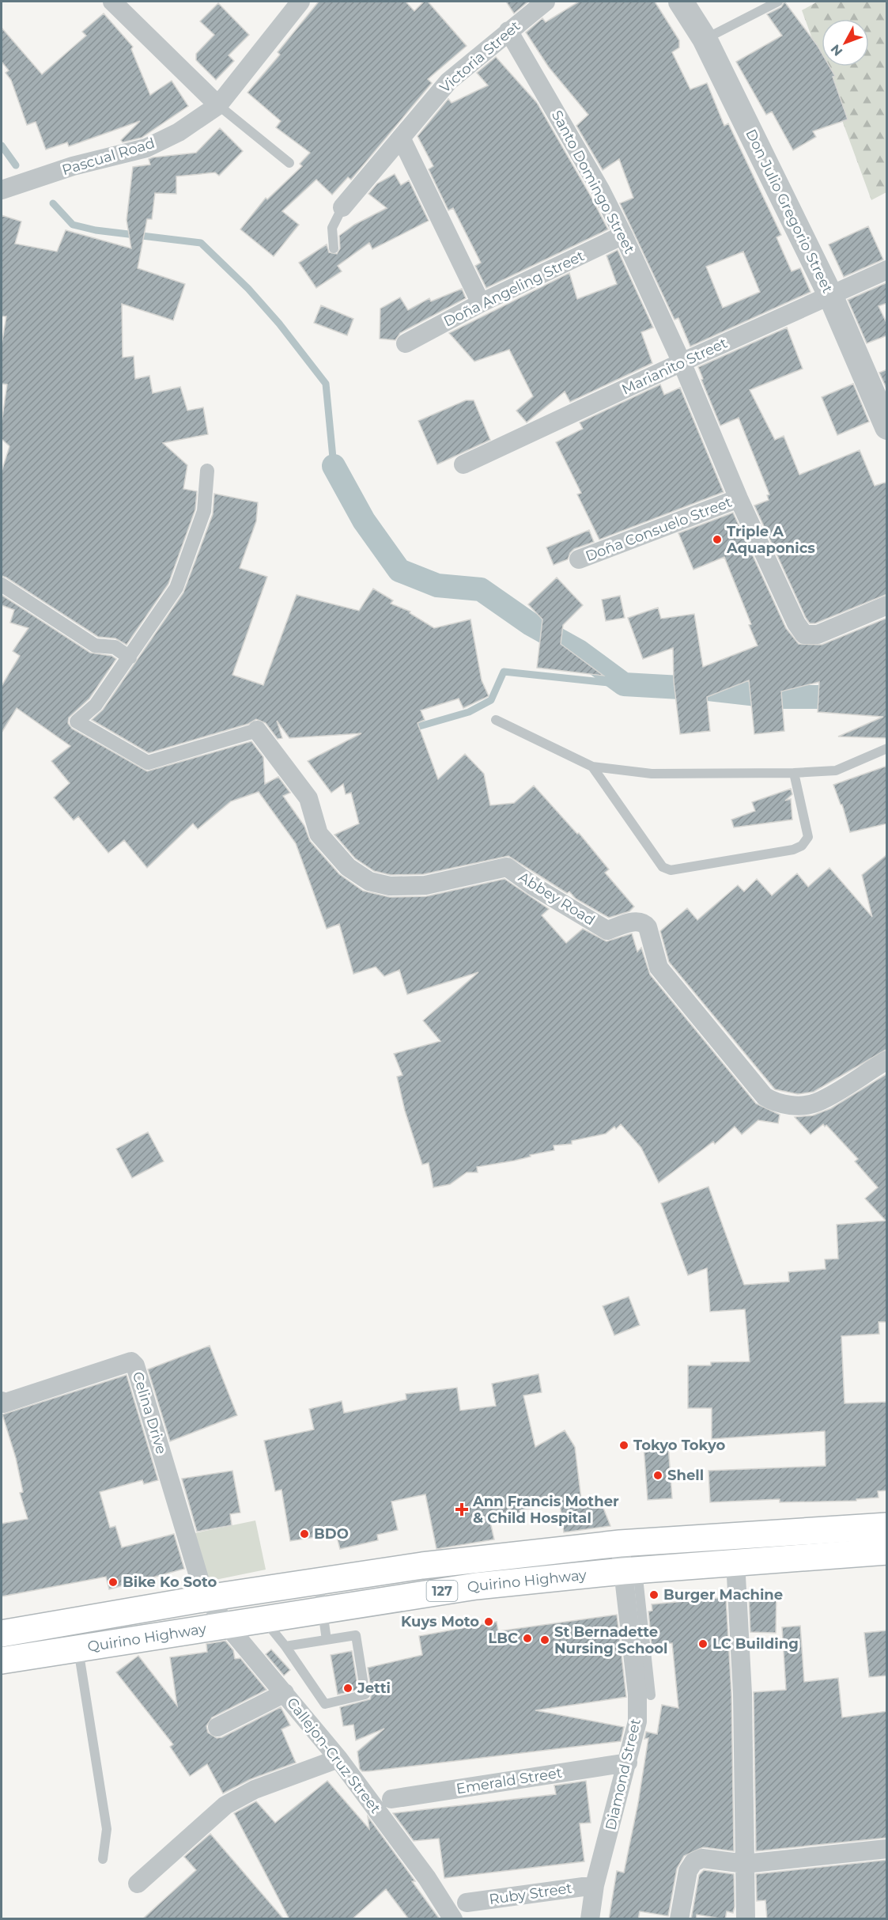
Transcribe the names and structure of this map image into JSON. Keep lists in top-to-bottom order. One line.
{"streets":{"main road":["Quirino Highway","127"],"street":["Victoria Street","Pascual Road","Santo Domingo Street","Don Julio Gregorio Street","Doña Angeling Street","Marianito Street","Doña Consuelo Street","Abbey Road","Celina Drive","Callejon-Cruz Street","Diamond Street","Emerald Street","Ruby Street"]},"crossings":[["Victoria Street","Santo Domingo Street"],["Santo Domingo Street","Doña Angeling Street"],["Santo Domingo Street","Marianito Street"],["Santo Domingo Street","Doña Consuelo Street"],["Don Julio Gregorio Street","Marianito Street"],["Celina Drive","Quirino Highway"],["Celina Drive","Callejon-Cruz Street"],["Quirino Highway","Callejon-Cruz Street"],["Quirino Highway","Diamond Street"],["Diamond Street","Emerald Street"],["Diamond Street","Ruby Street"]],"places":{"other":["Triple A Aquaponics","Tokyo Tokyo","Shell","BDO","Bike Ko Soto","Burger Machine","Kuys Moto","LBC","St Bernadette Nursing School","LC Building","Jetti"],"health":["Ann Francis Mother & Child Hospital"]},"north":"bottom left"}
